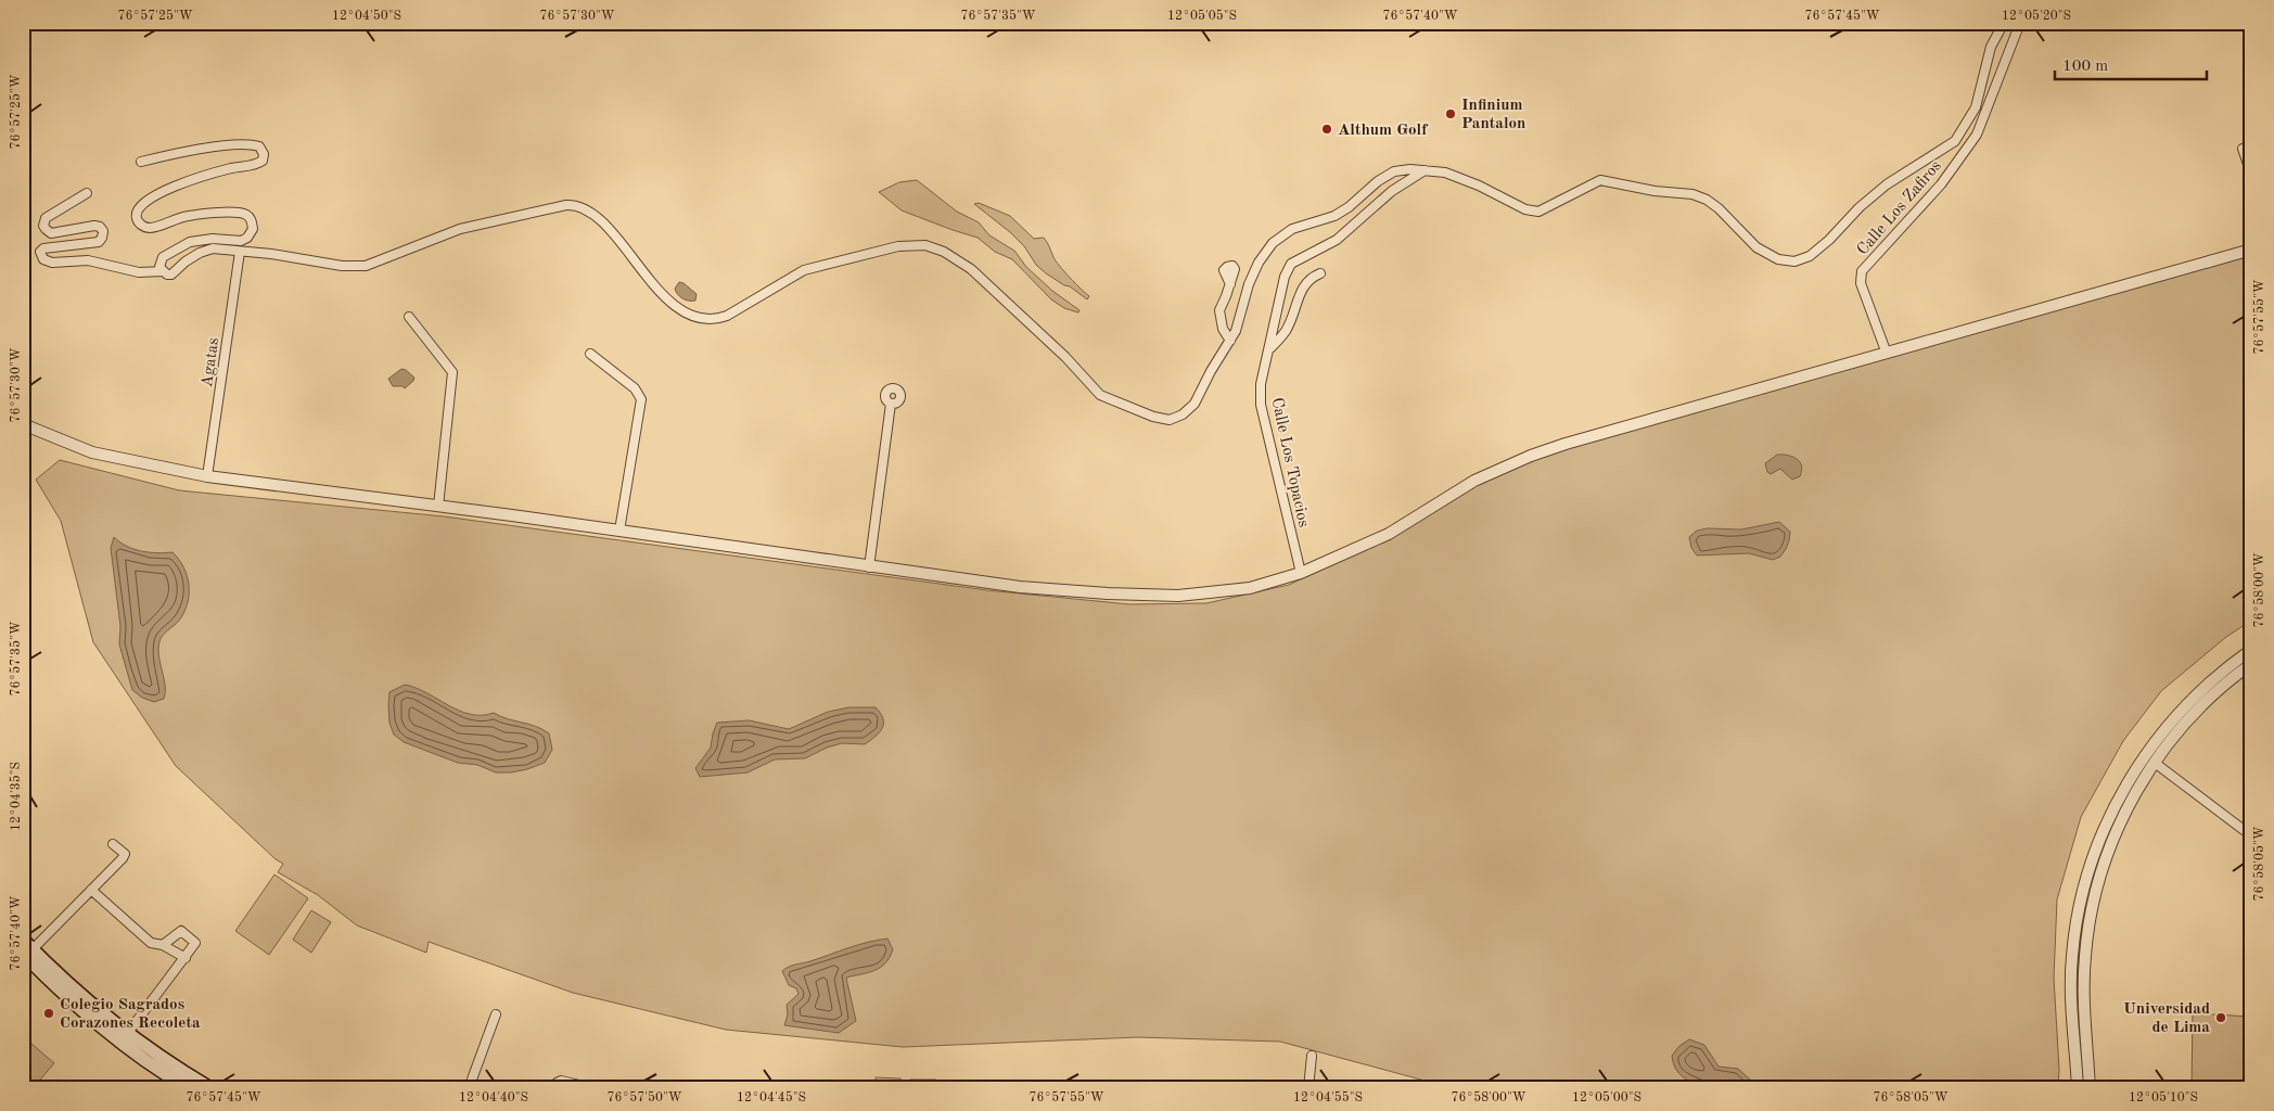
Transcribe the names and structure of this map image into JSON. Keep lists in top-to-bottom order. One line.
{"streets":{"street":["Calle Los Zafiros","Agatas","Calle Los Topacios"]},"places":["Infinium Pantalon","Althum Golf","Colegio Sagrados Corazones Recoleta","Universidad de Lima"],"scale_bar":"100 m","coordinates":["76°57'25\"W","12°04'50\"S","76°57'30\"W","76°57'35\"W","12°05'05\"S","76°57'40\"W","76°57'45\"W","12°05'20\"S","76°57'55\"W","76°58'00\"W","12°04'35\"S","76°58'05\"W","12°04'40\"S","76°57'50\"W","12°04'45\"S","12°04'55\"S","12°05'00\"S","12°05'10\"S"]}
